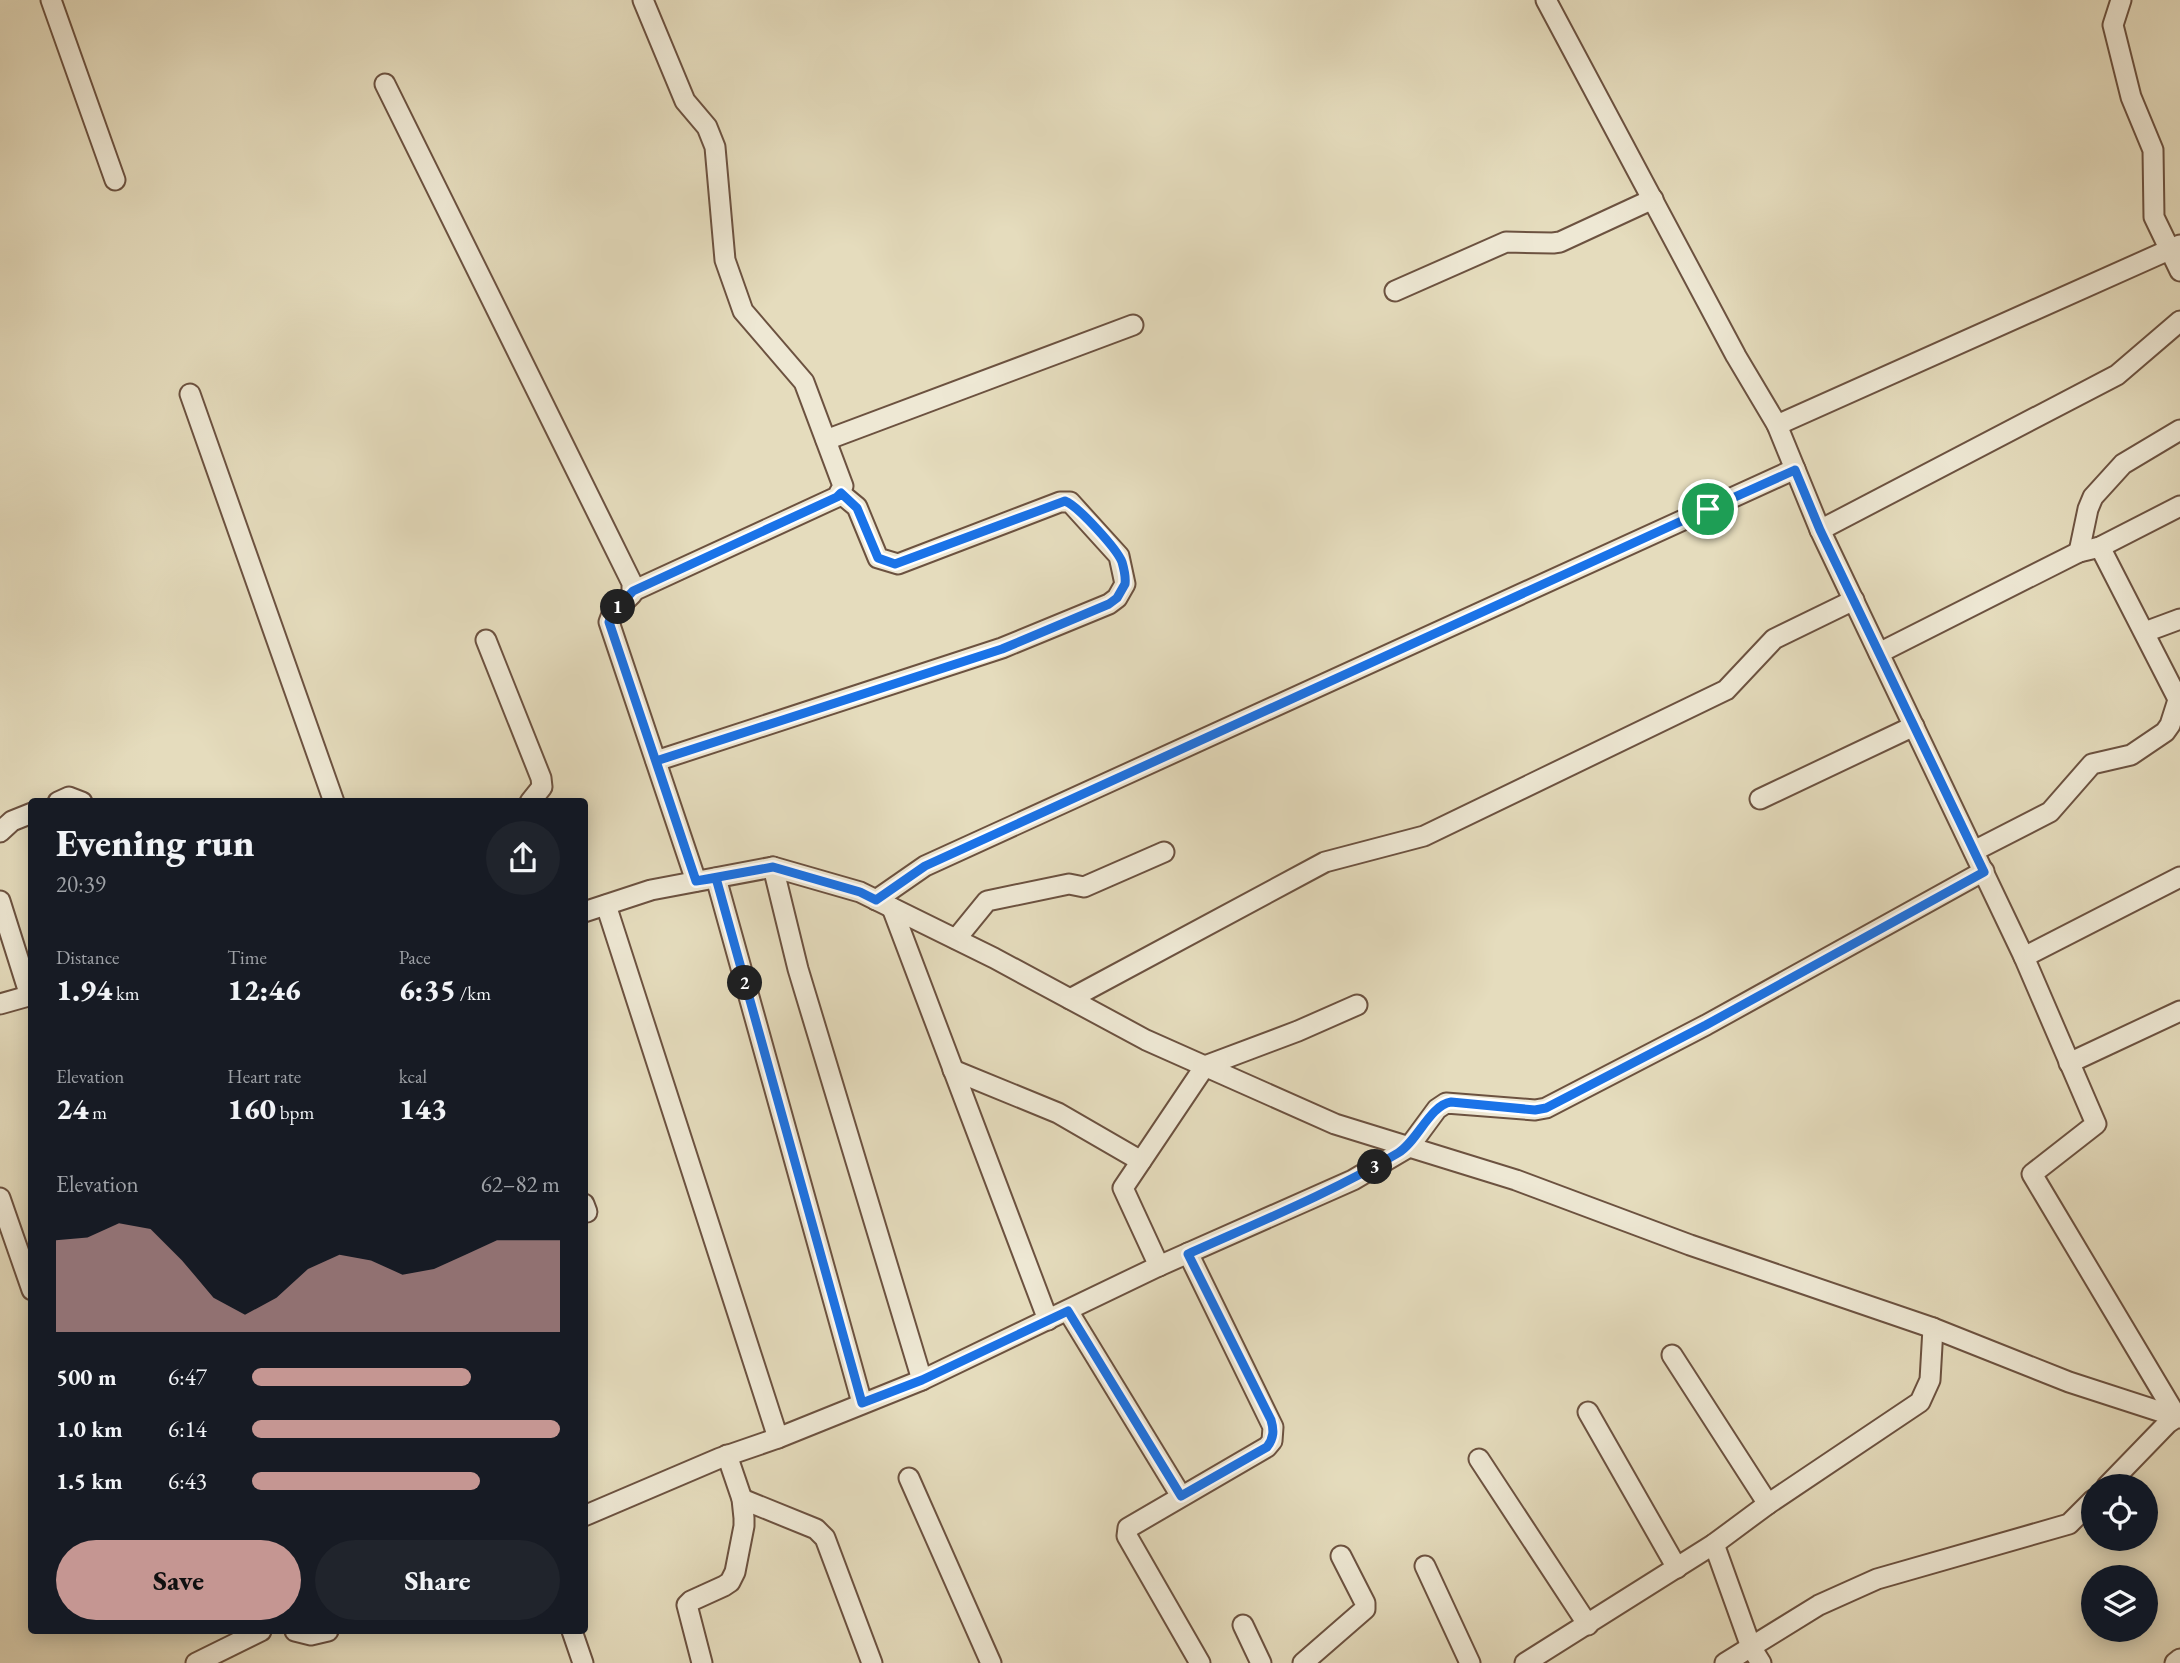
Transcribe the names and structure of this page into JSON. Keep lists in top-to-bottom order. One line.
{"page":{"pins":["1","2","3"],"heading":["Evening run","20:39"],"stats":[["Distance","1.94 km"],["Time","12:46"],["Pace","6:35 /km"],["Elevation","24 m"],["Heart rate","160 bpm"],["kcal","143"]],"chart":["Elevation","62–82 m"],"list":[{"name":"500 m","note":"6:47"},{"name":"1.0 km","note":"6:14"},{"name":"1.5 km","note":"6:43"}],"buttons":["Save","Share"]}}
